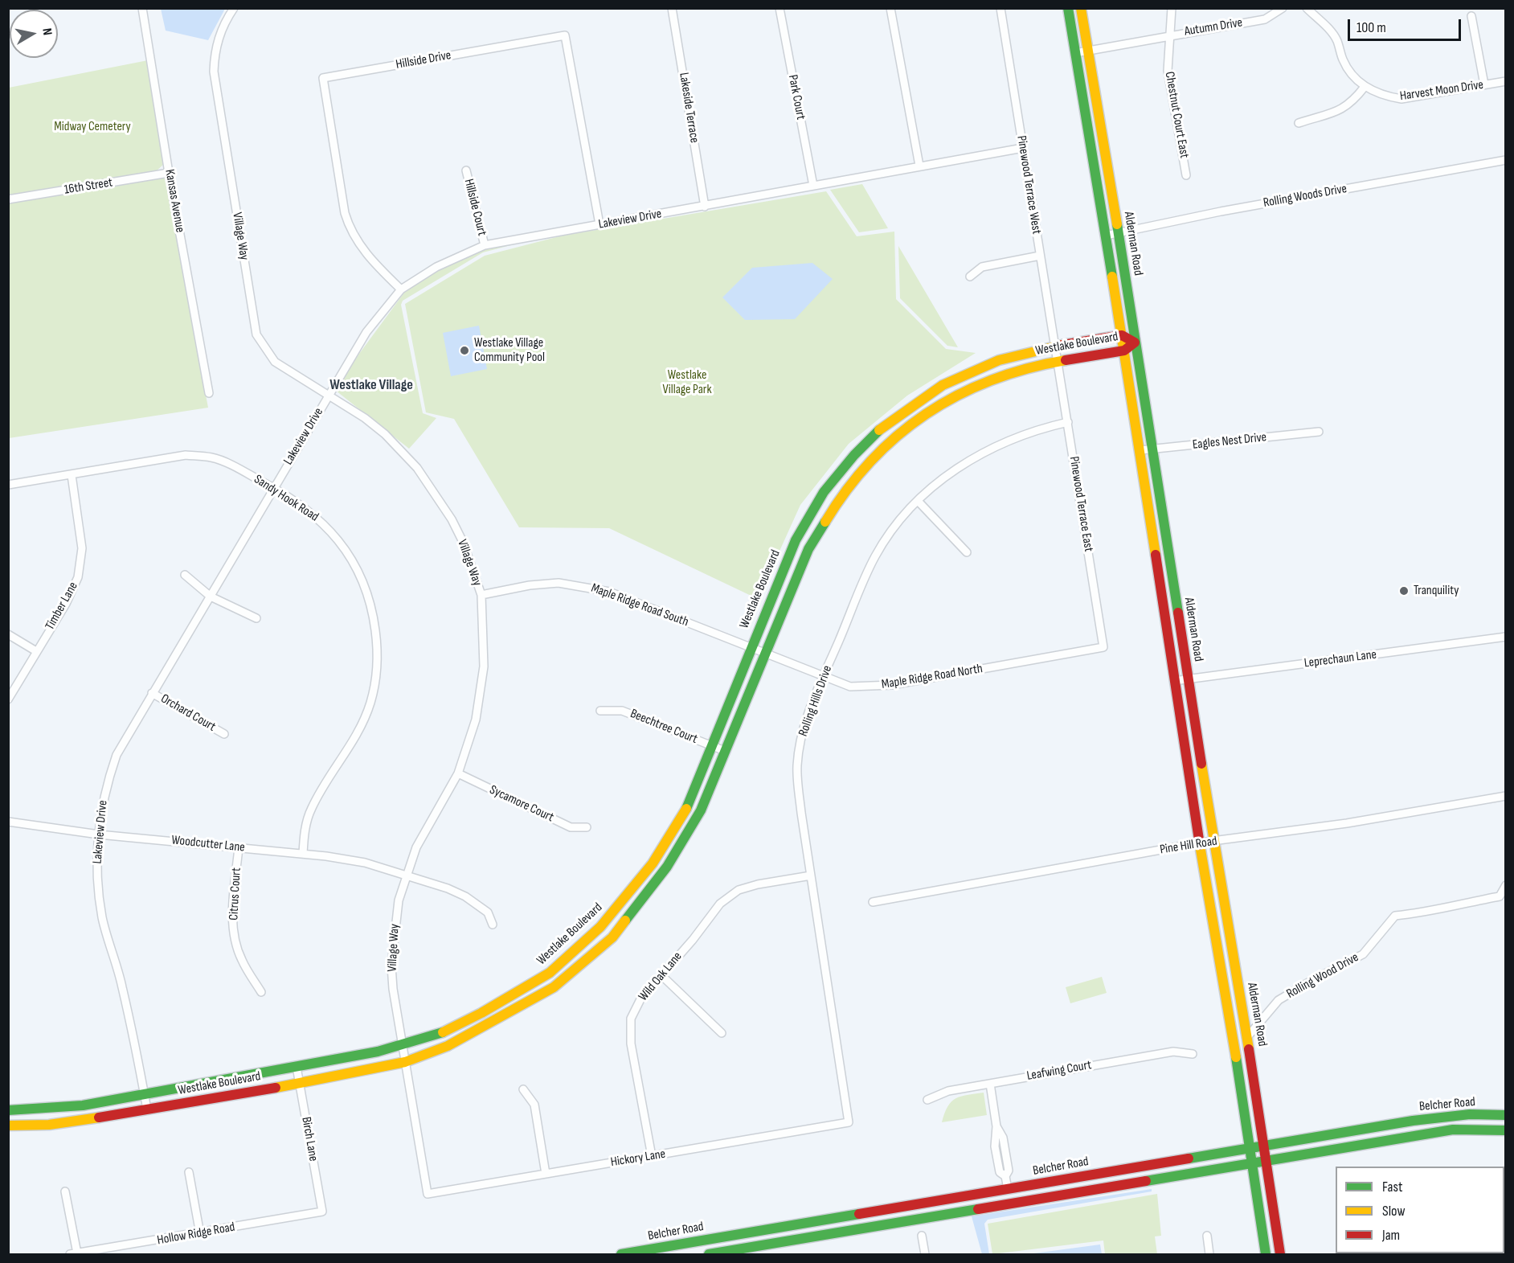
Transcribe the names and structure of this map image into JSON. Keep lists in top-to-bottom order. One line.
{"streets":{"main road":["Alderman Road","Westlake Boulevard","Belcher Road"],"street":["Autumn Drive","Hillside Drive","Harvest Moon Drive","Park Court","Lakeside Terrace","Chestnut Court East","Pinewood Terrace West","16th Street","Rolling Woods Drive","Kansas Avenue","Hillside Court","Lakeview Drive","Village Way","Eagles Nest Drive","Sandy Hook Road","Pinewood Terrace East","Maple Ridge Road South","Timber Lane","Leprechaun Lane","Maple Ridge Road North","Rolling Hills Drive","Orchard Court","Beechtree Court","Sycamore Court","Woodcutter Lane","Pine Hill Road","Citrus Court","Rolling Wood Drive","Wild Oak Lane","Leafwing Court","Birch Lane","Hickory Lane","Hollow Ridge Road"]},"crossings":[["Autumn Drive","Chestnut Court East"],["Hillside Drive","Lakeview Drive"],["Park Court","Lakeview Drive"],["Lakeside Terrace","Lakeview Drive"],["Pinewood Terrace West","Lakeview Drive"],["Pinewood Terrace West","Westlake Boulevard"],["Pinewood Terrace West","Pinewood Terrace East"],["16th Street","Kansas Avenue"],["Rolling Woods Drive","Alderman Road"],["Hillside Court","Lakeview Drive"],["Lakeview Drive","Village Way"],["Lakeview Drive","Westlake Boulevard"],["Lakeview Drive","Sandy Hook Road"],["Lakeview Drive","Orchard Court"],["Lakeview Drive","Woodcutter Lane"],["Village Way","Westlake Boulevard"],["Village Way","Maple Ridge Road South"],["Village Way","Sycamore Court"],["Village Way","Woodcutter Lane"],["Village Way","Hickory Lane"],["Alderman Road","Westlake Boulevard"],["Alderman Road","Eagles Nest Drive"],["Alderman Road","Leprechaun Lane"],["Alderman Road","Pine Hill Road"],["Alderman Road","Rolling Wood Drive"],["Alderman Road","Belcher Road"],["Westlake Boulevard","Pinewood Terrace East"],["Westlake Boulevard","Maple Ridge Road South"],["Westlake Boulevard","Maple Ridge Road North"],["Westlake Boulevard","Beechtree Court"],["Westlake Boulevard","Birch Lane"],["Sandy Hook Road","Timber Lane"],["Sandy Hook Road","Woodcutter Lane"],["Pinewood Terrace East","Maple Ridge Road North"],["Pinewood Terrace East","Rolling Hills Drive"],["Maple Ridge Road South","Maple Ridge Road North"],["Maple Ridge Road North","Rolling Hills Drive"],["Rolling Hills Drive","Wild Oak Lane"],["Rolling Hills Drive","Hickory Lane"],["Woodcutter Lane","Citrus Court"],["Wild Oak Lane","Hickory Lane"],["Birch Lane","Hollow Ridge Road"]],"districts":["Westlake Village"],"parks":["Midway Cemetery","Westlake Village Park"],"places":["Westlake Village Community Pool","Tranquility"],"legend":["Fast","Slow","Jam"],"scale_bar":"100 m","north":"right"}
